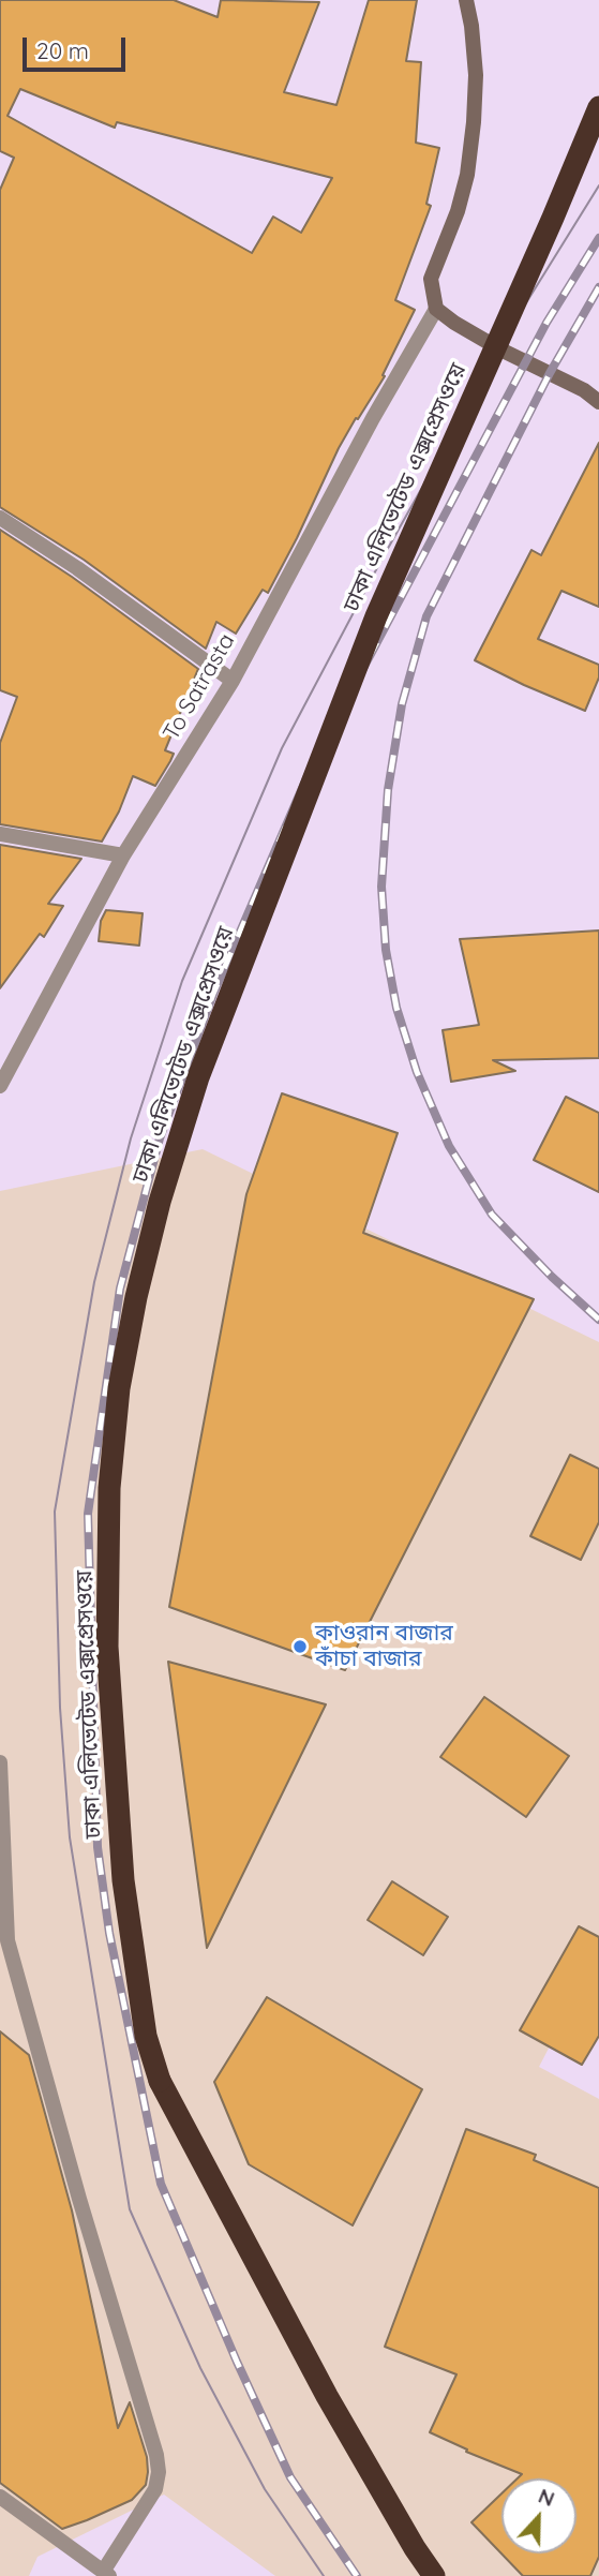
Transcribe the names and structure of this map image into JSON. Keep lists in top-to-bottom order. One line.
{"streets":{"highway":["ঢাকা এলিভেটেড এক্সপ্রেসওয়ে"],"street":["To Satrasta"]},"places":["কাওরান বাজার কাঁচা বাজার"],"scale_bar":"20 m","north":"top"}
